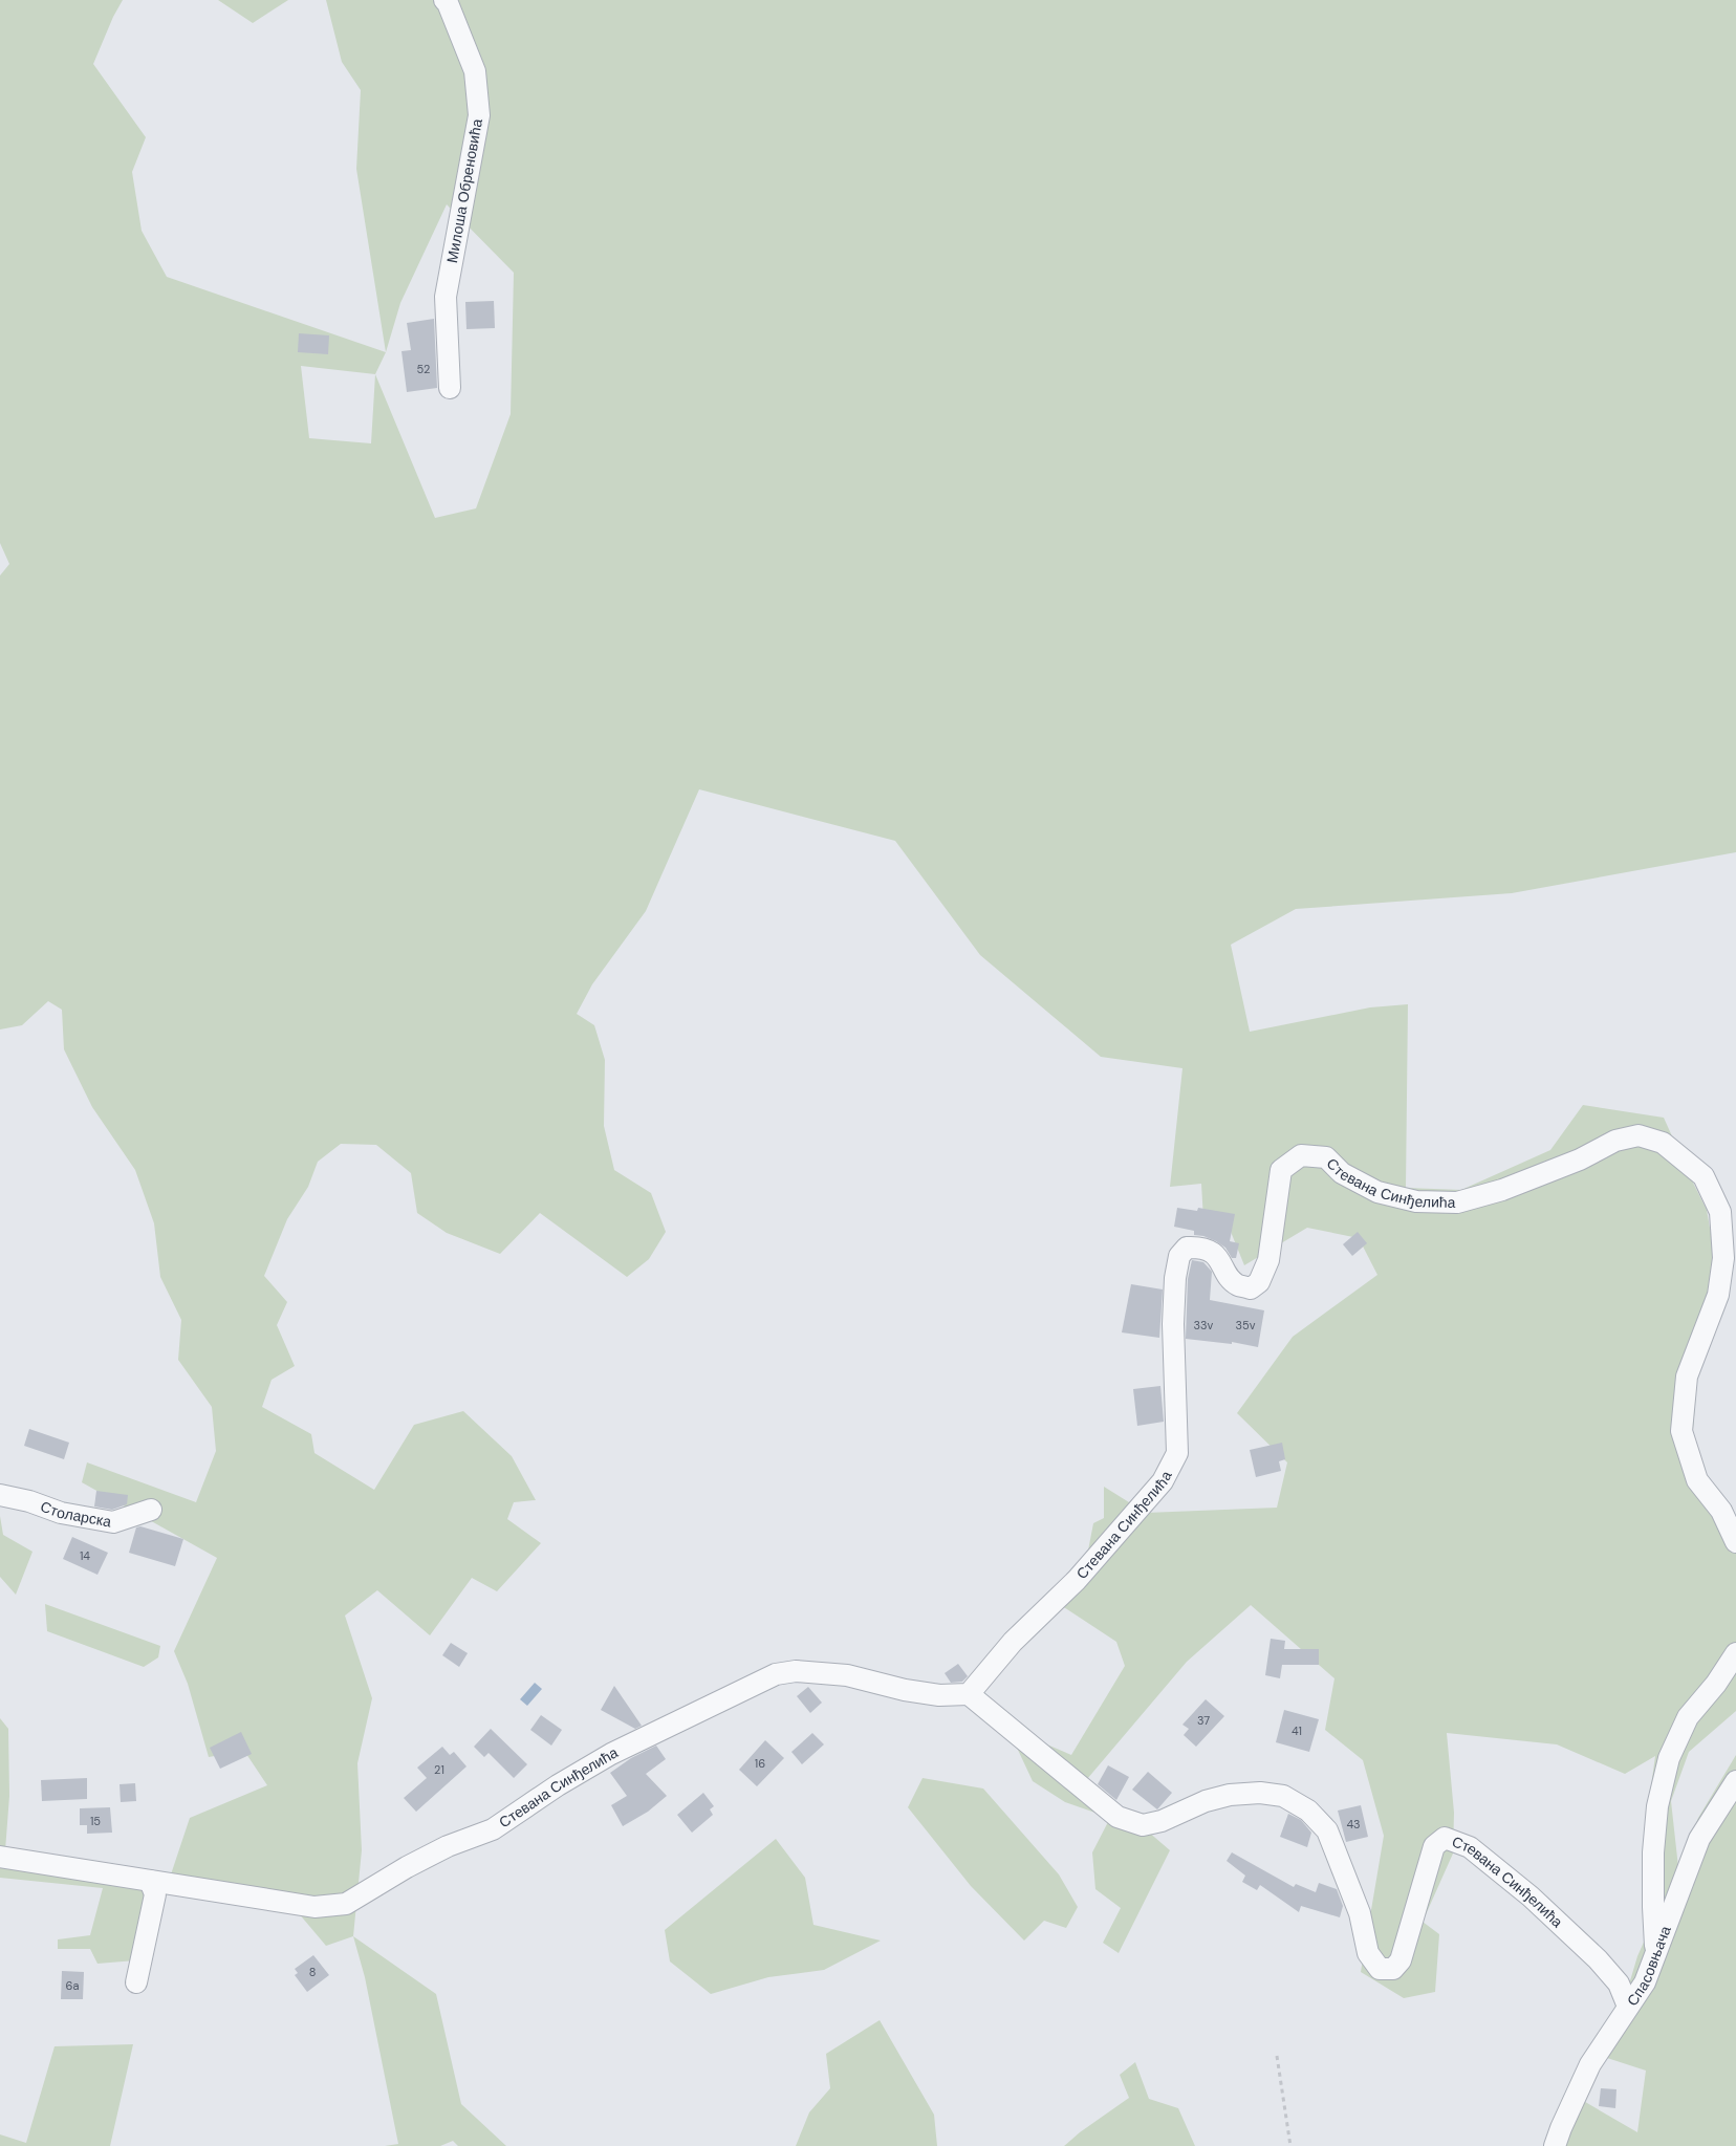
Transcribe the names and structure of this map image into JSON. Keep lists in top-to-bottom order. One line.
{"streets":{"street":["Милоша Обреновића","Стевана Синђелића","Столарска","Спасовњача"]},"crossings":[["Стевана Синђелића","Спасовњача"]],"house_numbers":["52","33v","35v","14","37","41","16","21","15","43","8","6a"]}
